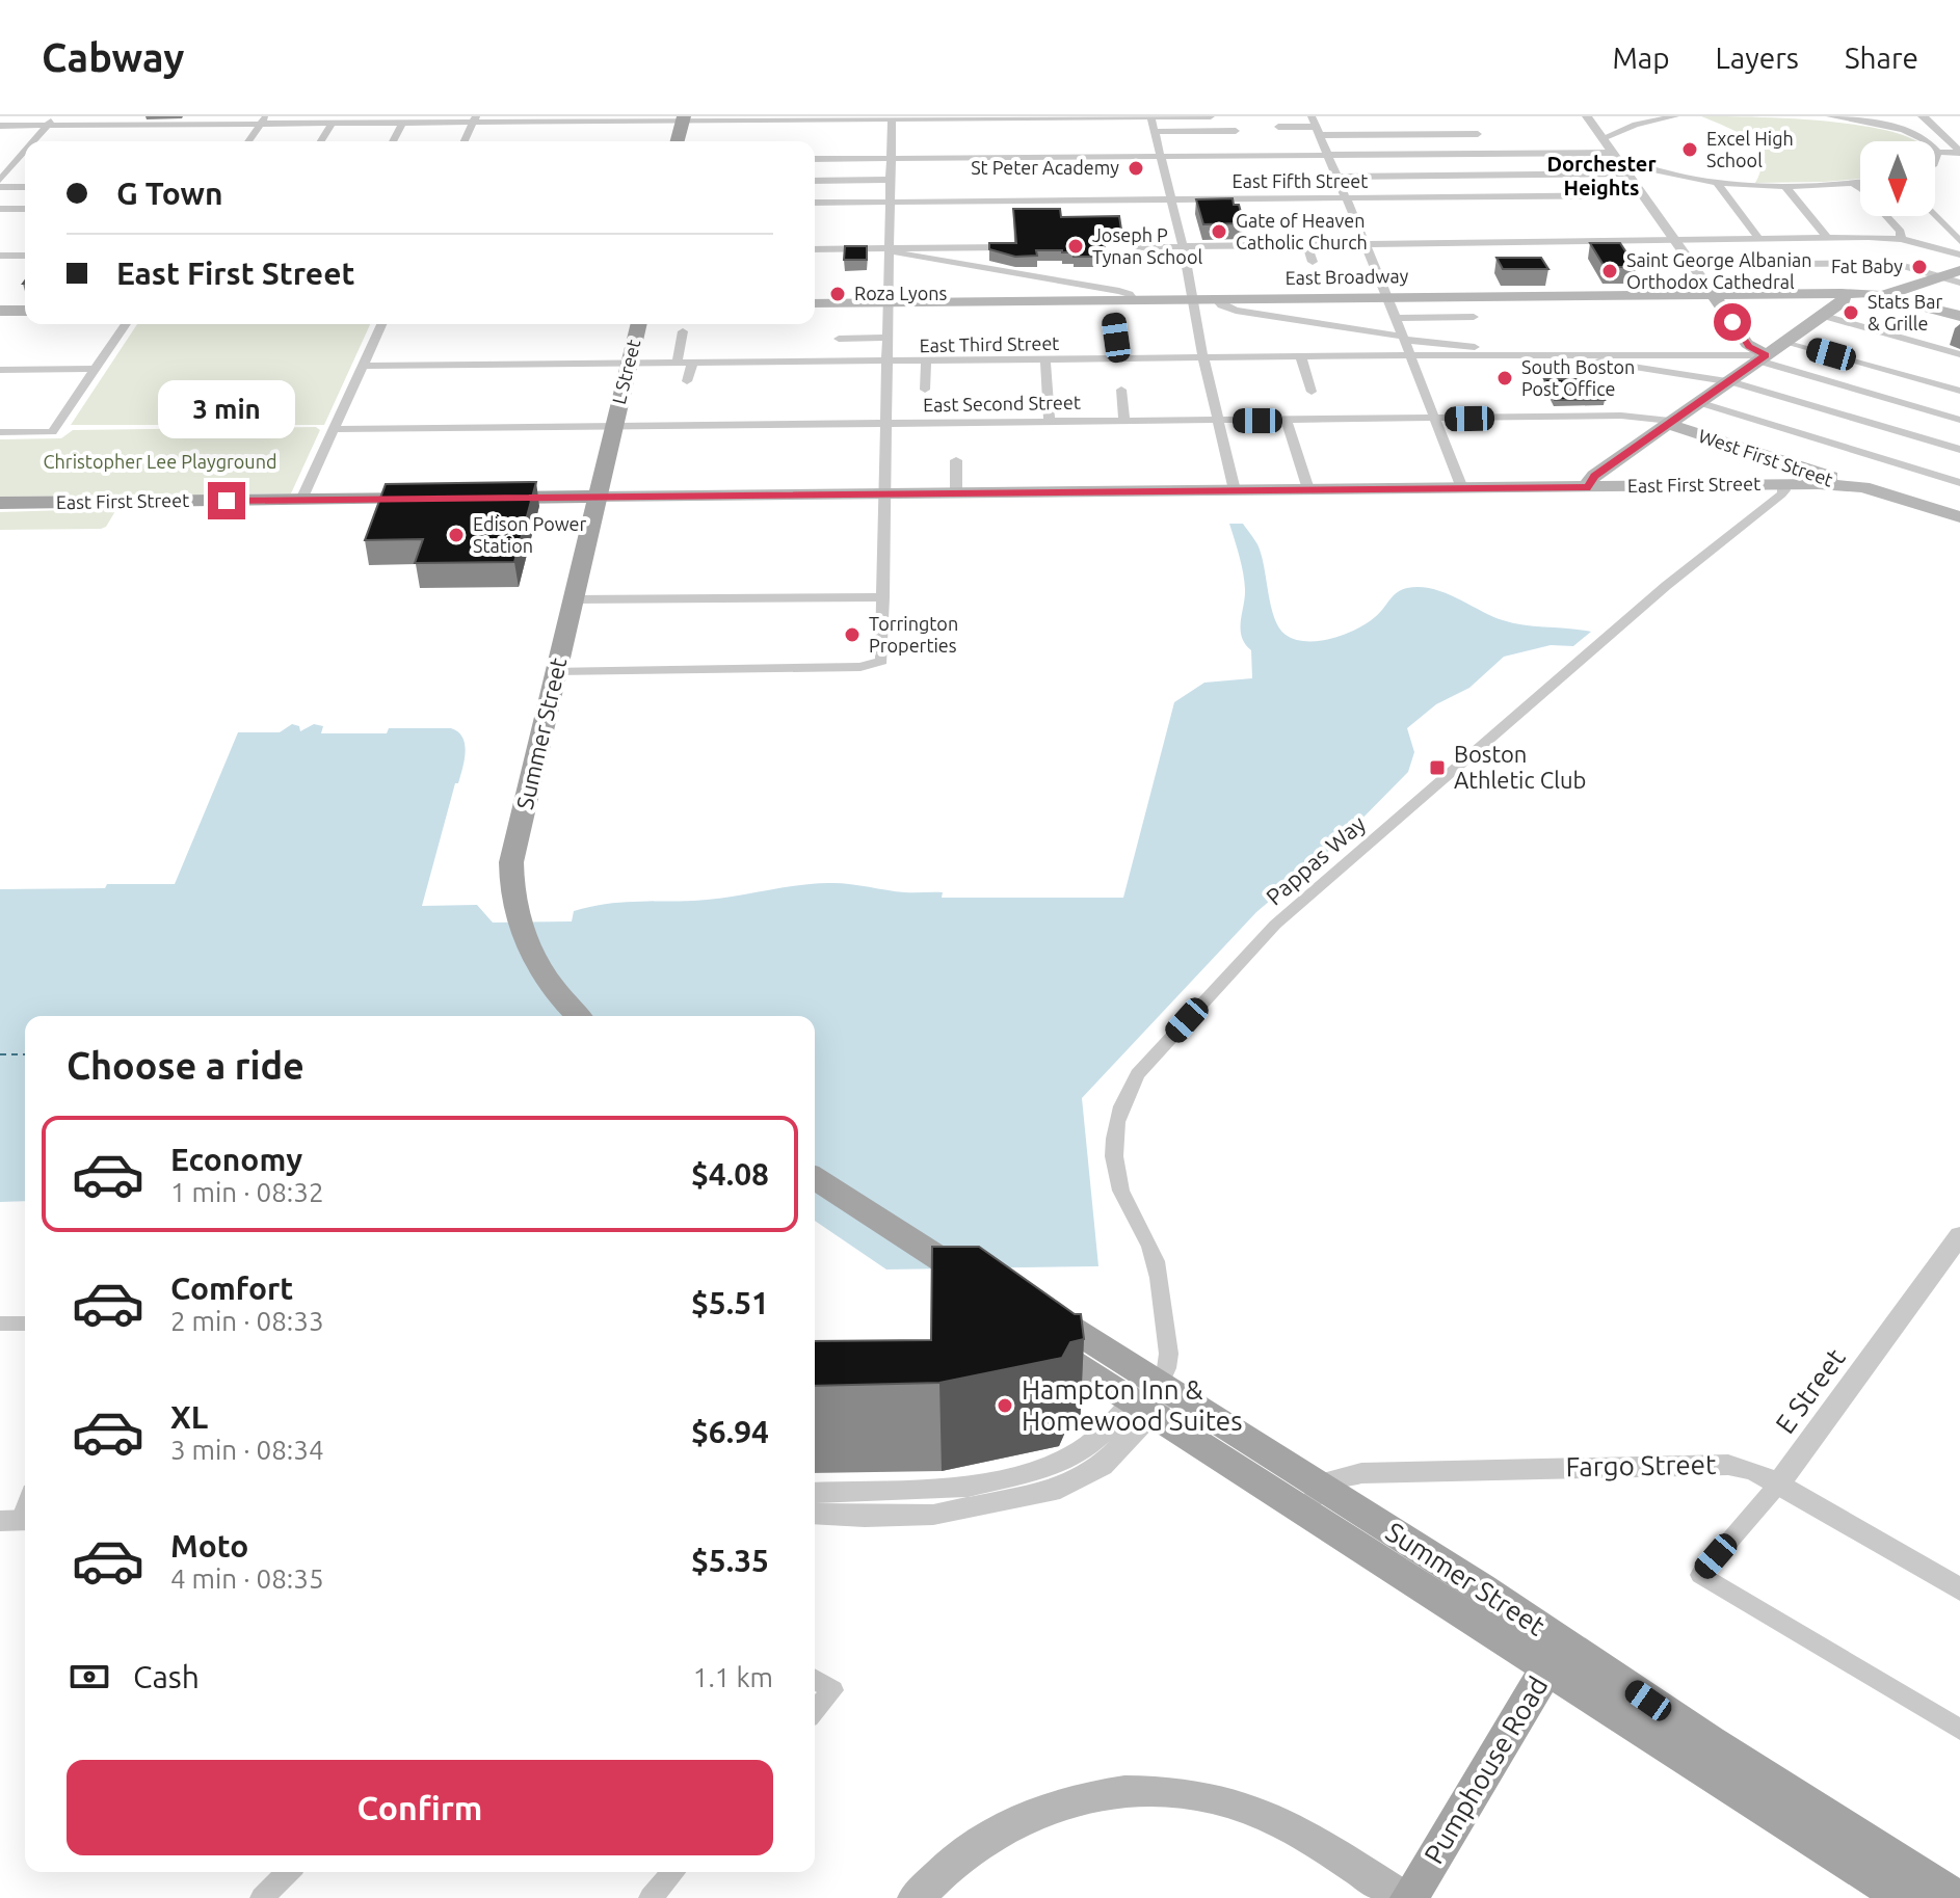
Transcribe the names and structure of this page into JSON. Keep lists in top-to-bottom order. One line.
{"streets":{"main road":["East Broadway","L Street","West First Street","East First Street","Summer Street","Pumphouse Road"],"street":["East Fifth Street","East Third Street","East Second Street","Pappas Way","E Street","Fargo Street"]},"crossings":[["East Third Street","L Street"],["L Street","East Second Street"],["L Street","Summer Street"],["East Second Street","West First Street"],["East Second Street","Summer Street"],["West First Street","East First Street"],["East First Street","Summer Street"],["East First Street","Pappas Way"],["Summer Street","Pappas Way"],["Summer Street","Fargo Street"],["Summer Street","Pumphouse Road"],["E Street","Fargo Street"]],"districts":["Dorchester Heights"],"parks":["Christopher Lee Playground"],"places":{"other":["Excel High School","St Peter Academy","Gate of Heaven Catholic Church","Joseph P Tynan School","Fat Baby","Saint George Albanian Orthodox Cathedral","Roza Lyons","Stats Bar & Grille","South Boston Post Office","Edison Power Station","Torrington Properties","Hampton Inn & Homewood Suites"],"transit":["Boston Athletic Club"]},"north":"bottom","page":{"header":"Cabway","nav":["Map","Layers","Share"],"banner":["G Town","East First Street"],"bubble":"3 min","heading":"Choose a ride","list":[{"name":"Economy","note":"1 min · 08:32","value":"$4.08"},{"name":"Comfort","note":"2 min · 08:33","value":"$5.51"},{"name":"XL","note":"3 min · 08:34","value":"$6.94"},{"name":"Moto","note":"4 min · 08:35","value":"$5.35"}],"pay":["Cash","1.1 km"],"buttons":"Confirm"}}
